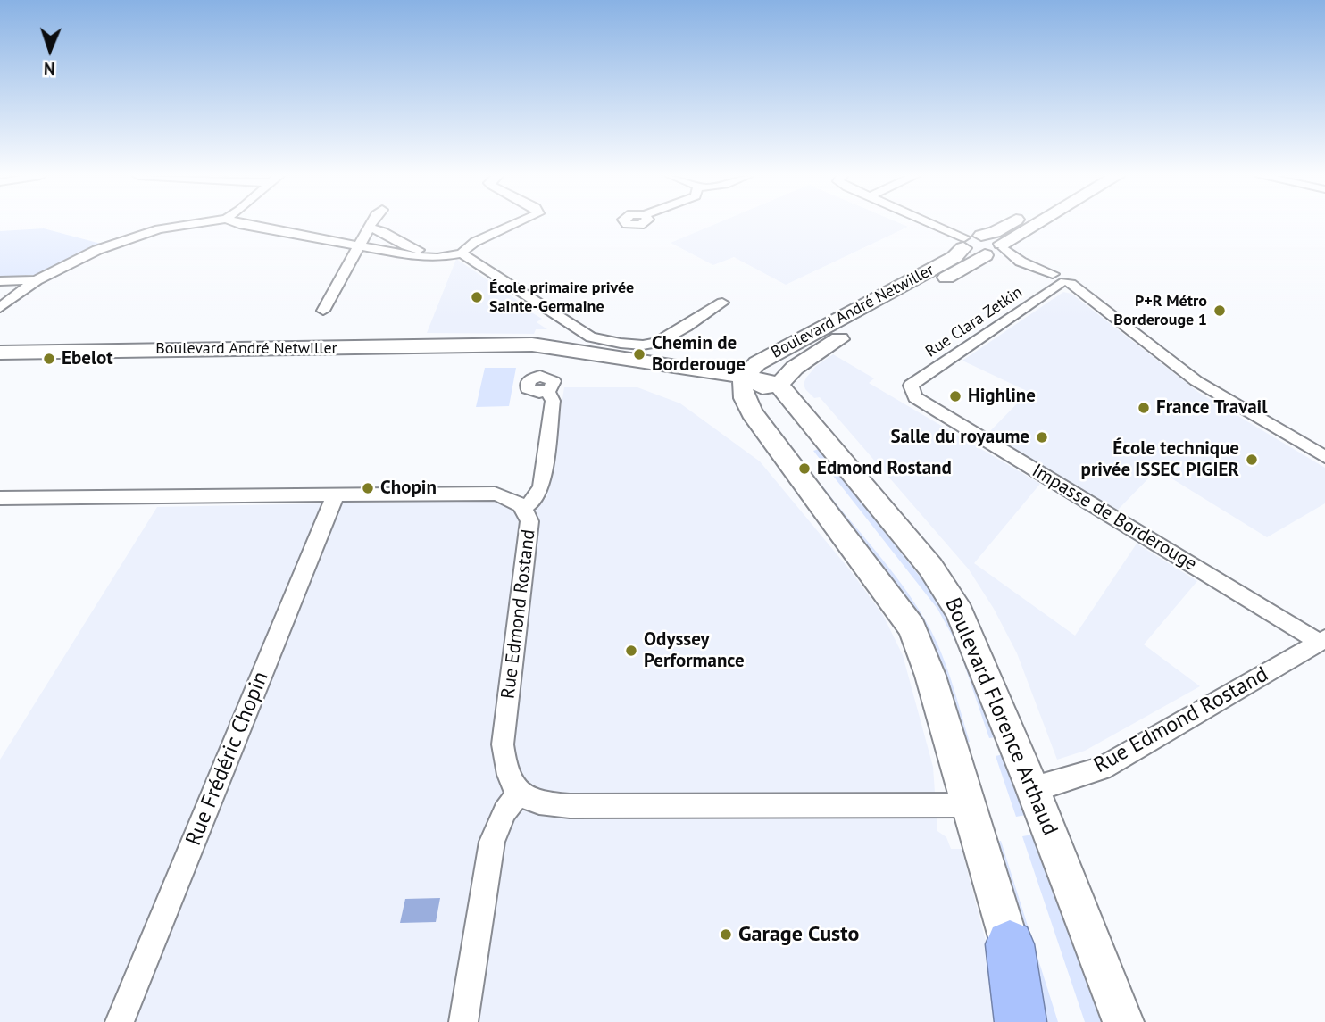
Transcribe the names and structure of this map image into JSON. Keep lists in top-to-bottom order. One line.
{"streets":{"main road":["Boulevard André Netwiller","Boulevard Florence Arthaud"],"street":["Rue Clara Zetkin","Impasse de Borderouge","Rue Edmond Rostand","Rue Frédéric Chopin"]},"crossings":[["Boulevard André Netwiller","Boulevard Florence Arthaud"],["Rue Clara Zetkin","Impasse de Borderouge"],["Impasse de Borderouge","Rue Edmond Rostand"],["Rue Edmond Rostand","Boulevard Florence Arthaud"],["Rue Edmond Rostand","Rue Frédéric Chopin"]],"places":["École primaire privée Sainte-Germaine","P+R Métro Borderouge 1","Chemin de Borderouge","Ebelot","Highline","France Travail","Salle du royaume","École technique privée ISSEC PIGIER","Edmond Rostand","Chopin","Odyssey Performance","Garage Custo"],"north":"bottom"}
